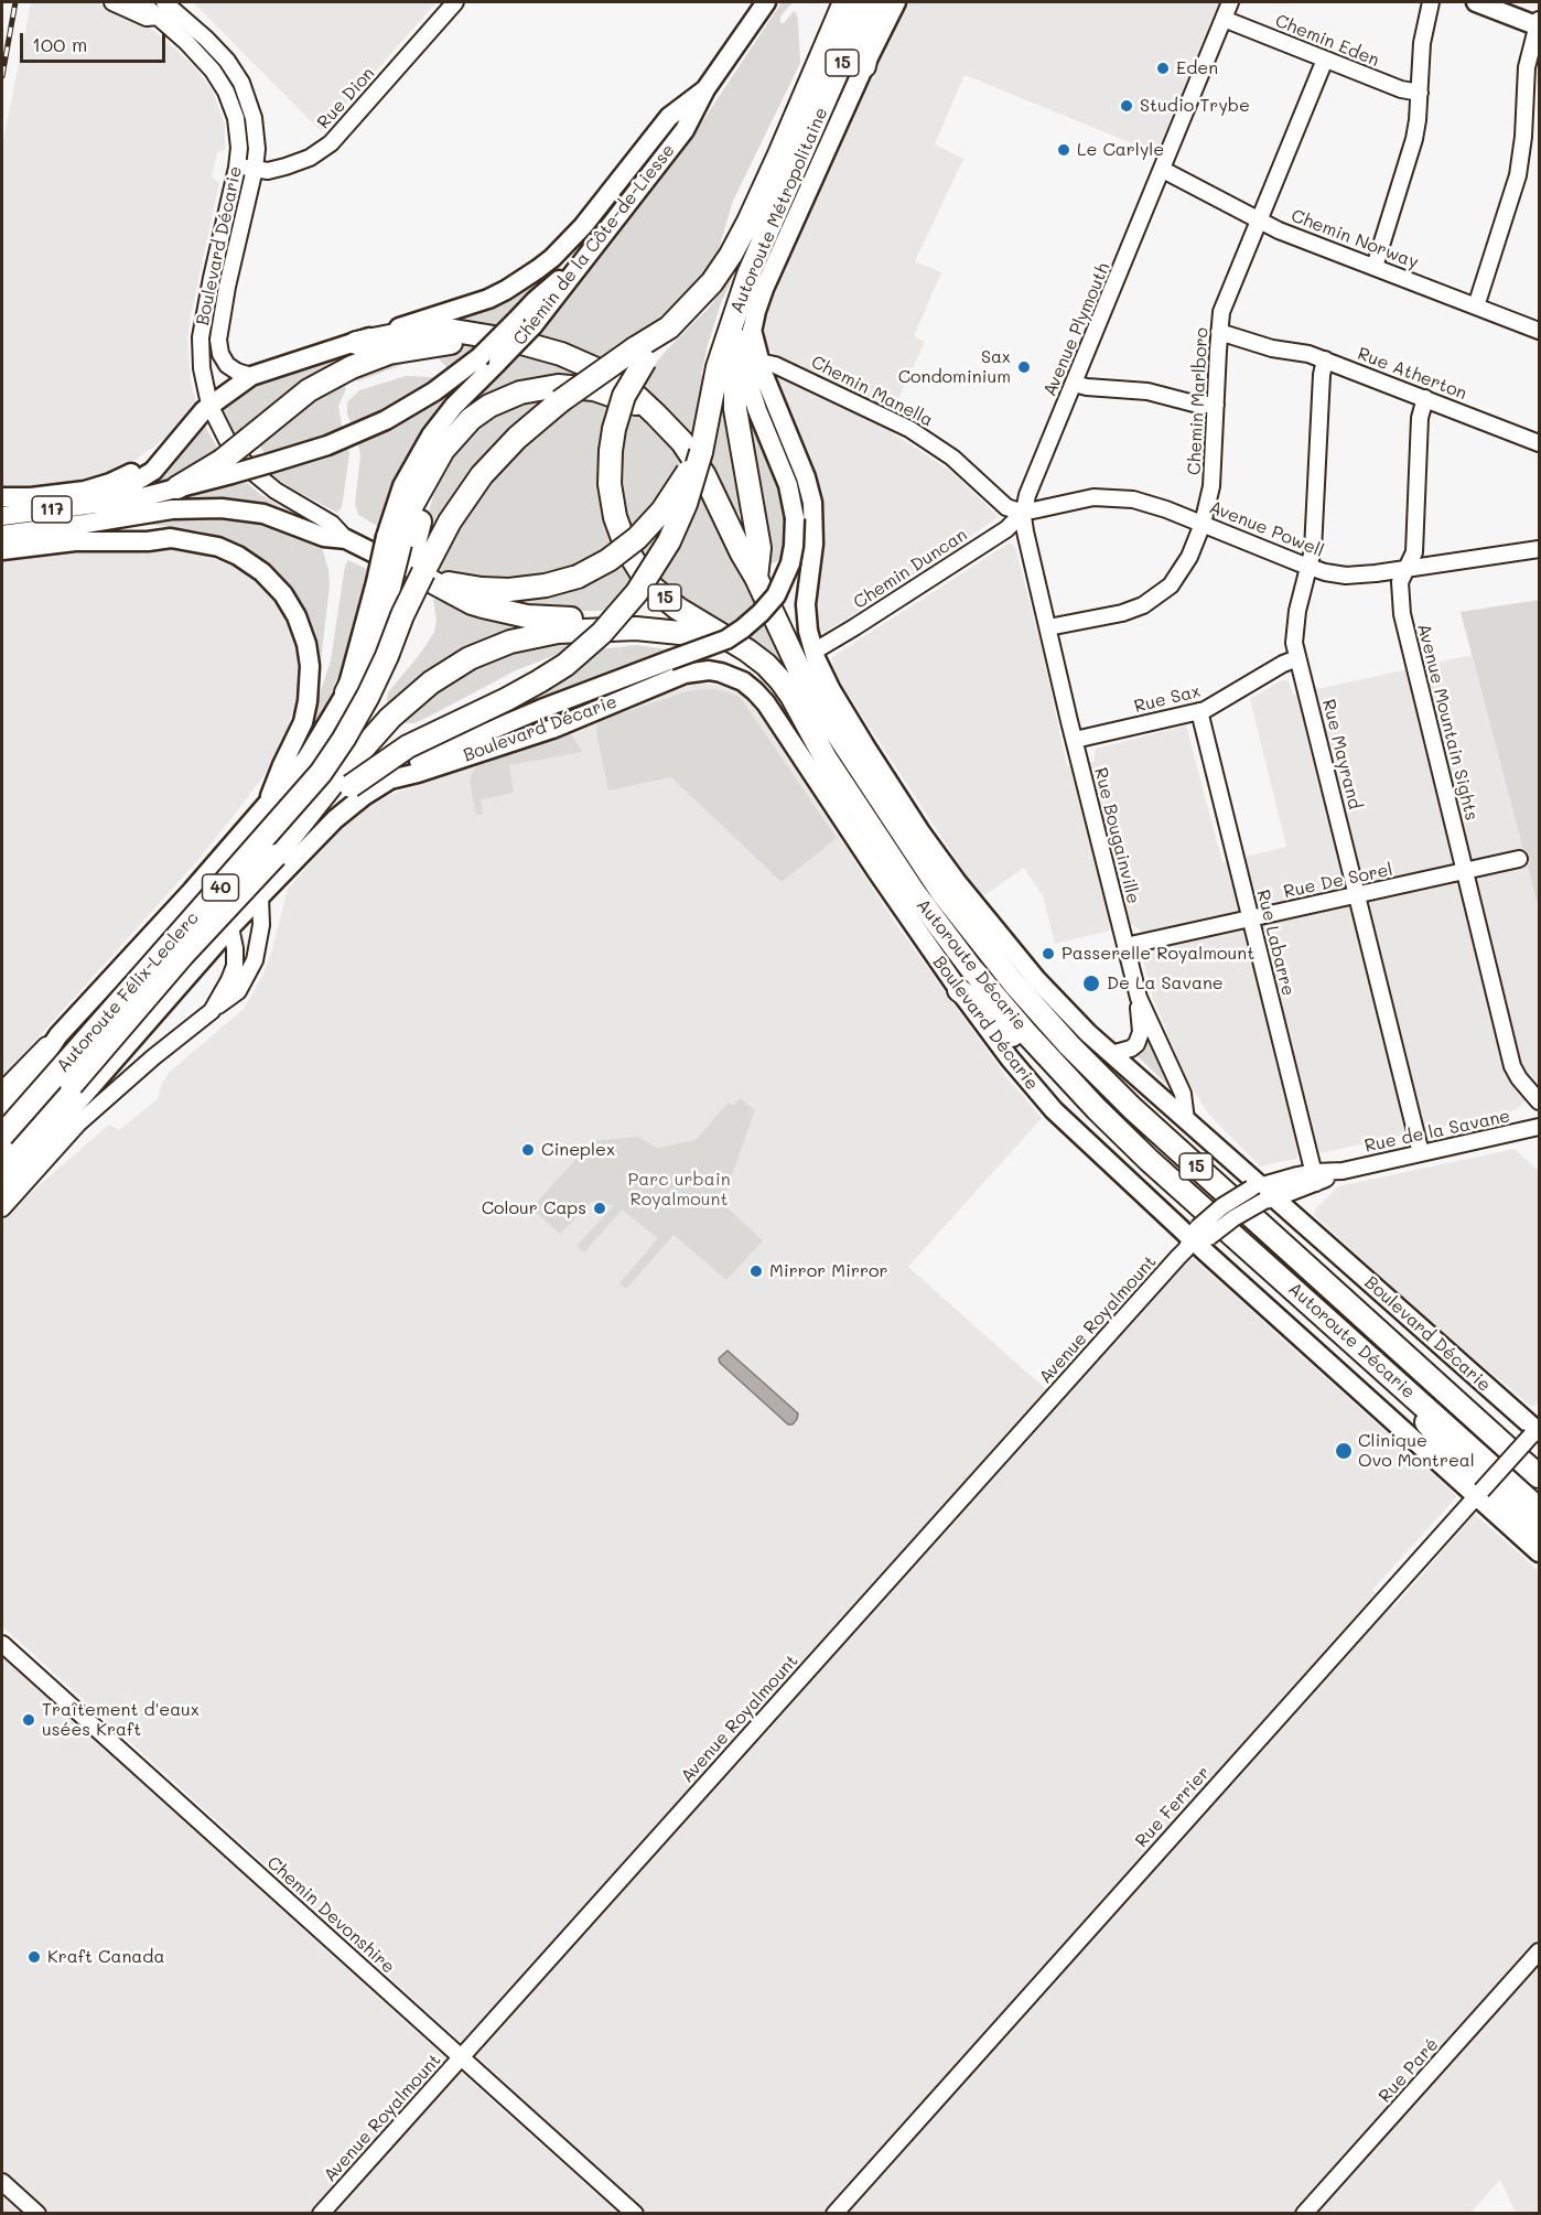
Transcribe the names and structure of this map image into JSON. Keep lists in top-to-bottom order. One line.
{"streets":{"highway":["15","Autoroute Métropolitaine","40","Autoroute Décarie","Autoroute Félix-Leclerc"],"main road":["Chemin de la Côte-de-Liesse","Boulevard Décarie","117"],"street":["Chemin Eden","Rue Dion","Chemin Norway","Avenue Plymouth","Rue Atherton","Chemin Manella","Chemin Marlboro","Avenue Powell","Chemin Duncan","Rue Sax","Avenue Mountain Sights","Rue Mayrand","Rue Bougainville","Rue De Sorel","Rue Labarre","Rue de la Savane","Avenue Royalmount","Rue Ferrier","Chemin Devonshire","Rue Paré"]},"crossings":[["Chemin Eden","Avenue Plymouth"],["Chemin Eden","Chemin Marlboro"],["15","Autoroute Métropolitaine"],["15","Autoroute Décarie"],["Rue Dion","Boulevard Décarie"],["Autoroute Métropolitaine","Autoroute Décarie"],["Autoroute Métropolitaine","Autoroute Félix-Leclerc"],["Chemin Norway","Avenue Plymouth"],["Chemin Norway","Chemin Marlboro"],["Chemin de la Côte-de-Liesse","Autoroute Décarie"],["Boulevard Décarie","Chemin Manella"],["Boulevard Décarie","Chemin Duncan"],["Boulevard Décarie","Rue Bougainville"],["Boulevard Décarie","Rue de la Savane"],["Boulevard Décarie","Avenue Royalmount"],["Boulevard Décarie","Rue Ferrier"],["Avenue Plymouth","Chemin Manella"],["Avenue Plymouth","Chemin Marlboro"],["Avenue Plymouth","Avenue Powell"],["Avenue Plymouth","Chemin Duncan"],["Avenue Plymouth","Rue Bougainville"],["Rue Atherton","Chemin Marlboro"],["Rue Atherton","Avenue Mountain Sights"],["Rue Atherton","Rue Mayrand"],["Chemin Manella","Avenue Powell"],["Chemin Manella","Chemin Duncan"],["Chemin Marlboro","Avenue Powell"],["Avenue Powell","Chemin Duncan"],["Avenue Powell","Avenue Mountain Sights"],["Avenue Powell","Rue Mayrand"],["Rue Sax","Rue Mayrand"],["Rue Sax","Rue Bougainville"],["Rue Sax","Rue Labarre"],["Avenue Mountain Sights","Rue De Sorel"],["Rue Mayrand","Rue De Sorel"],["Rue Mayrand","Rue de la Savane"],["Rue Bougainville","Rue De Sorel"],["Rue De Sorel","Rue Labarre"],["Rue Labarre","Rue de la Savane"],["Rue de la Savane","Avenue Royalmount"],["Avenue Royalmount","Chemin Devonshire"]],"parks":["Parc urbain Royalmount"],"places":["Eden","Studio Trybe","Le Carlyle","Sax Condominium","Passerelle Royalmount","De La Savane","Cineplex","Colour Caps","Mirror Mirror","Clinique Ovo Montreal","Traîtement d'eaux usées Kraft","Kraft Canada"],"scale_bar":"100 m"}
